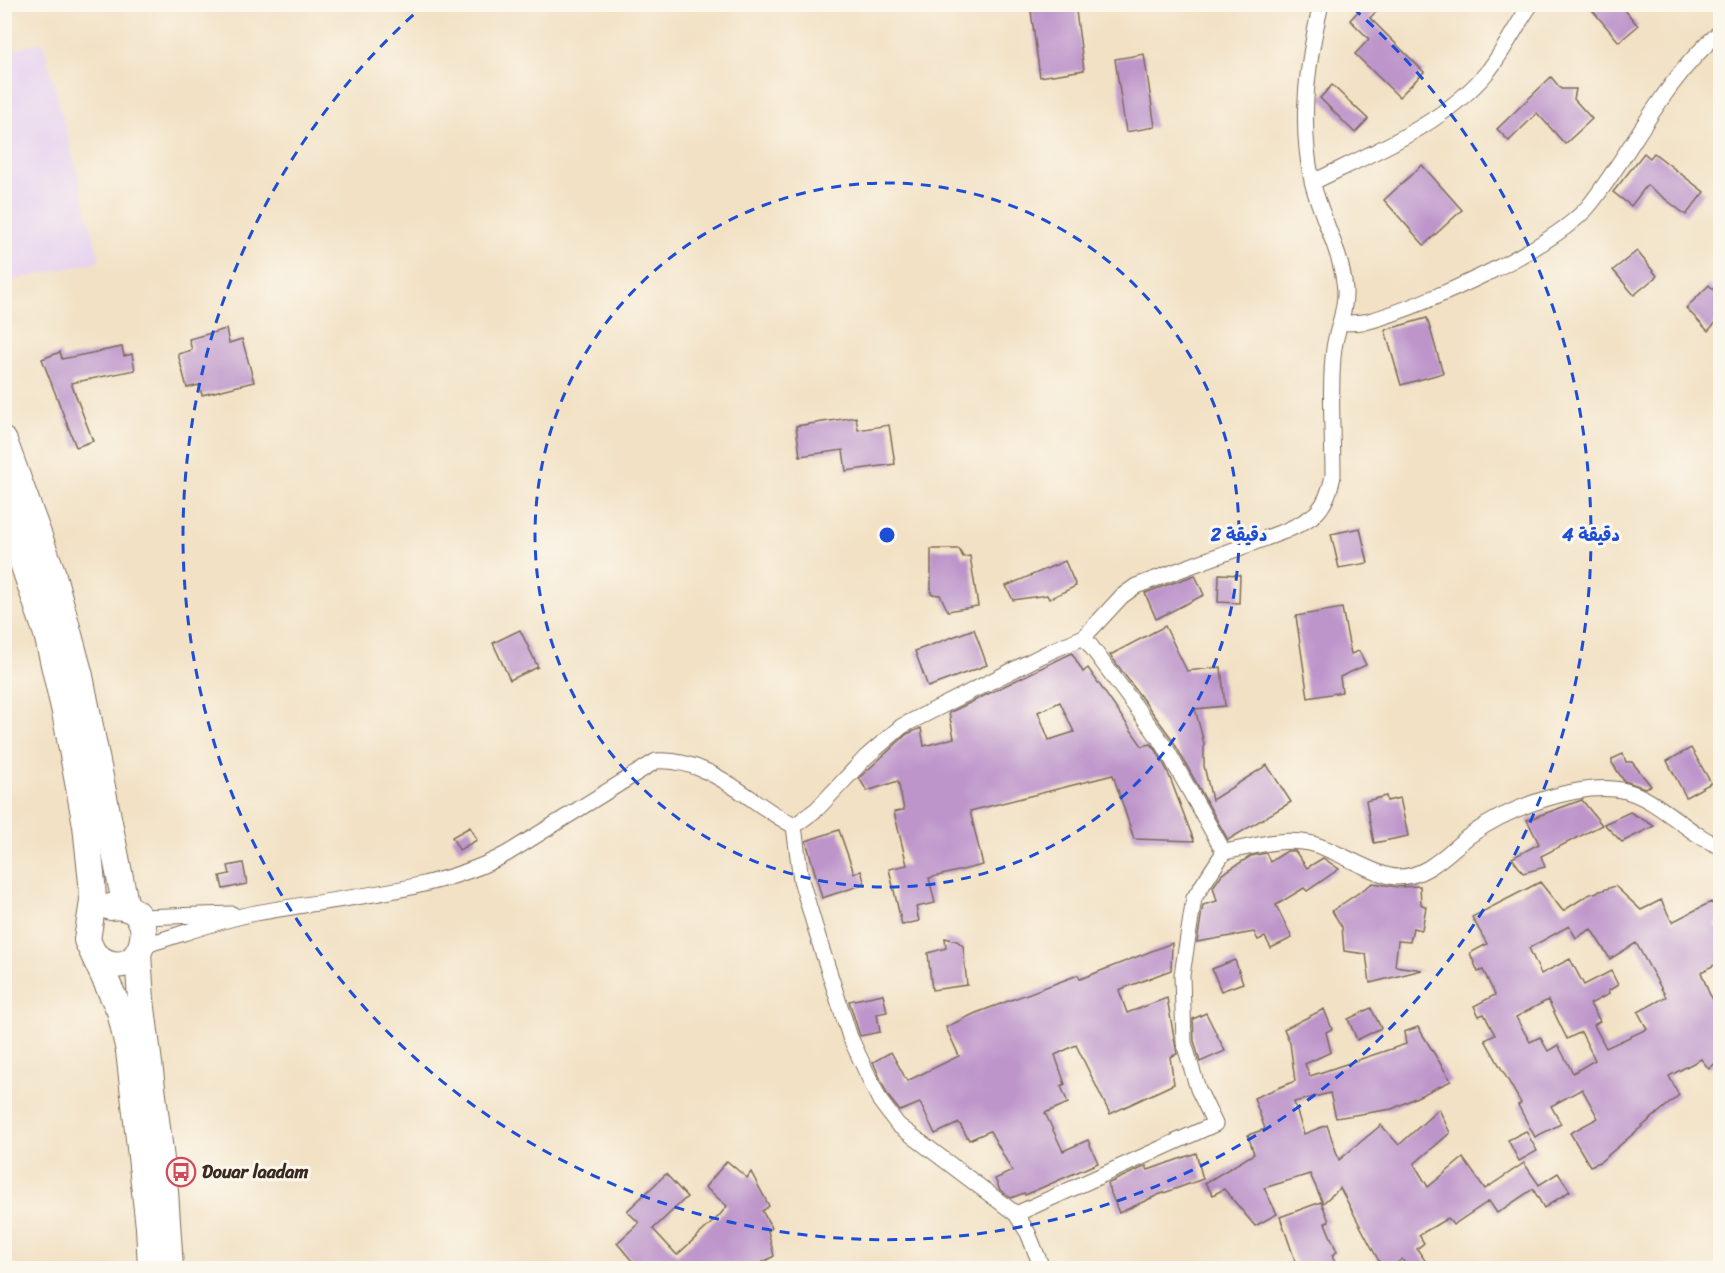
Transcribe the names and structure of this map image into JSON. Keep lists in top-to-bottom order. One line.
{"places":{"bus stop":["Douar laadam"]},"rings":["2 دقيقة","4 دقيقة"]}
